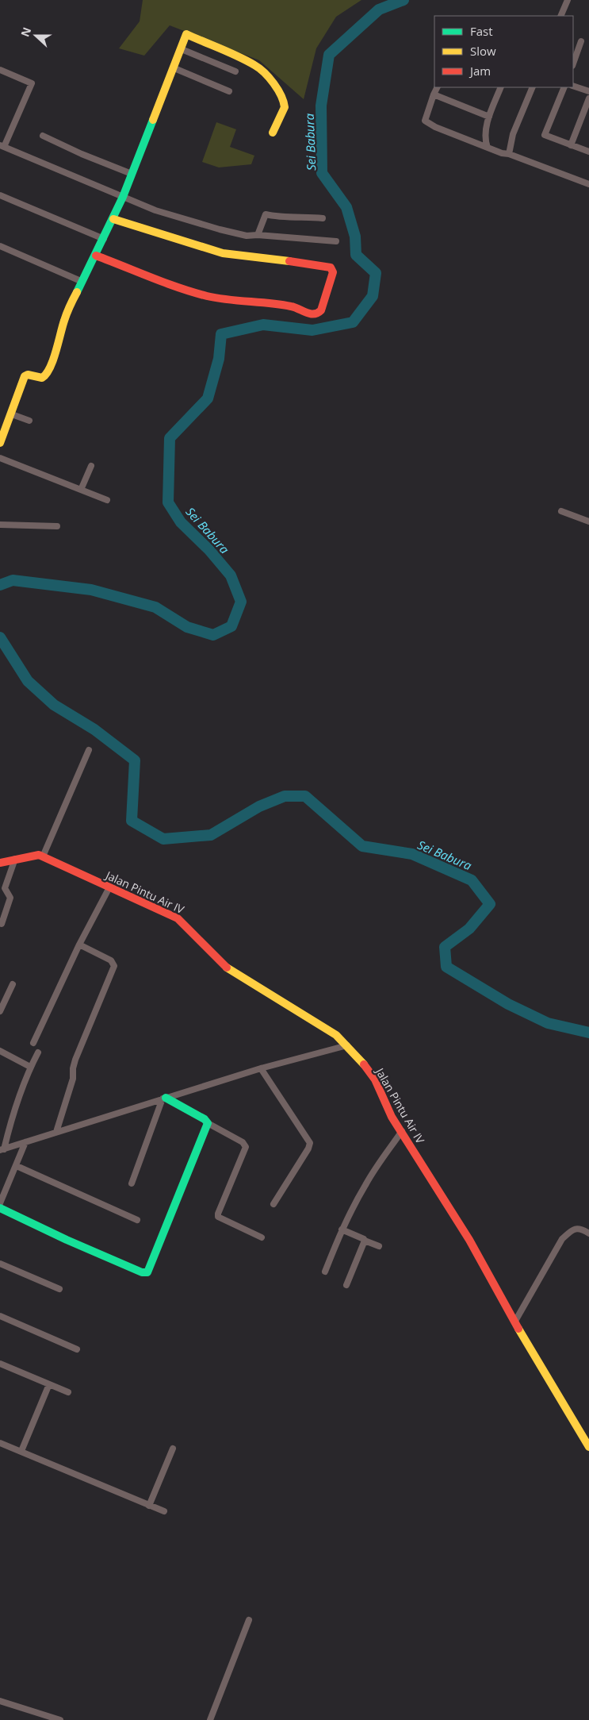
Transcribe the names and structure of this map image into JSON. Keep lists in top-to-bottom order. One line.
{"streets":{"street":["Jalan Pintu Air IV"]},"water":["Sei Babura"],"legend":["Fast","Slow","Jam"],"north":"left"}
